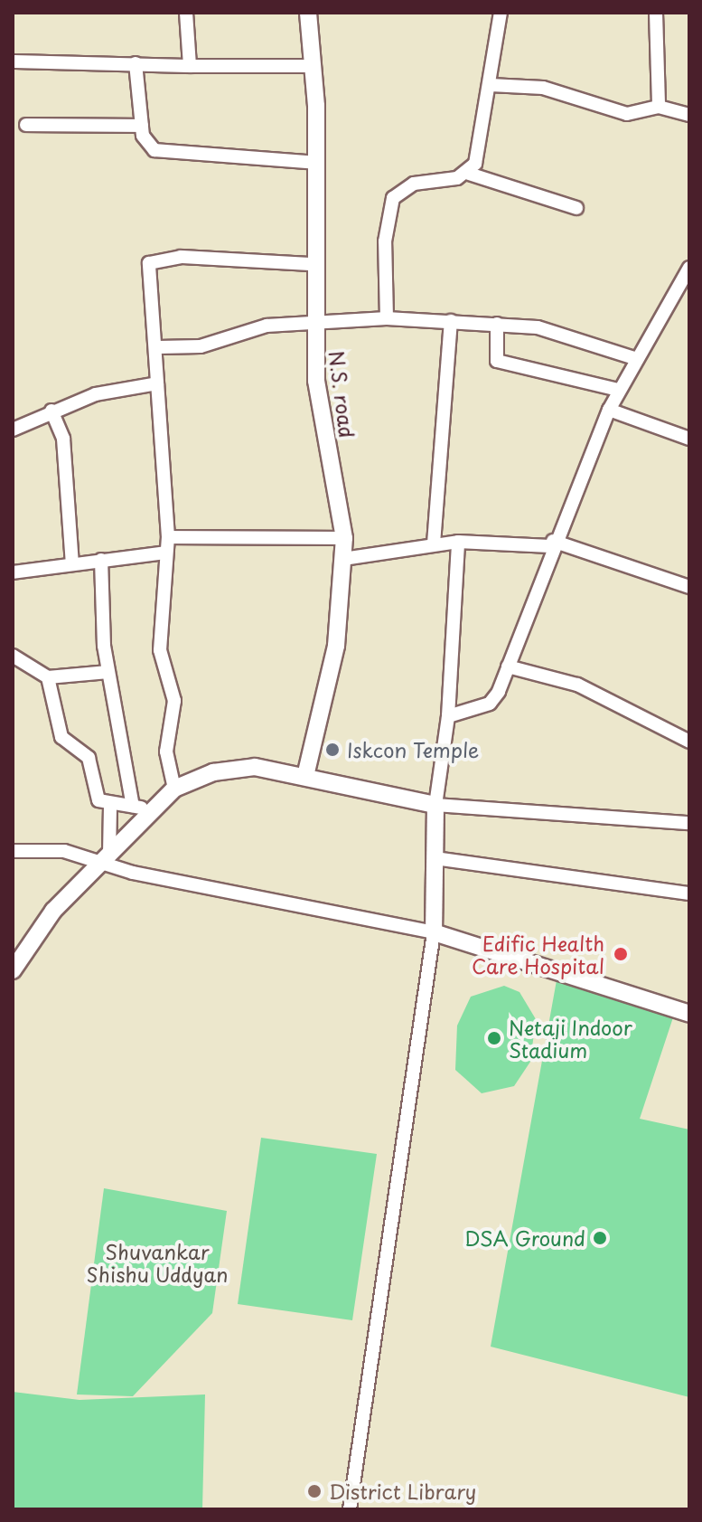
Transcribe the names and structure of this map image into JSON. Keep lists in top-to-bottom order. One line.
{"streets":{"main road":["N.S. road"]},"parks":["Shuvankar Shishu Uddyan"],"places":["Iskcon Temple","Edific Health Care Hospital","Netaji Indoor Stadium","DSA Ground","District Library"]}
